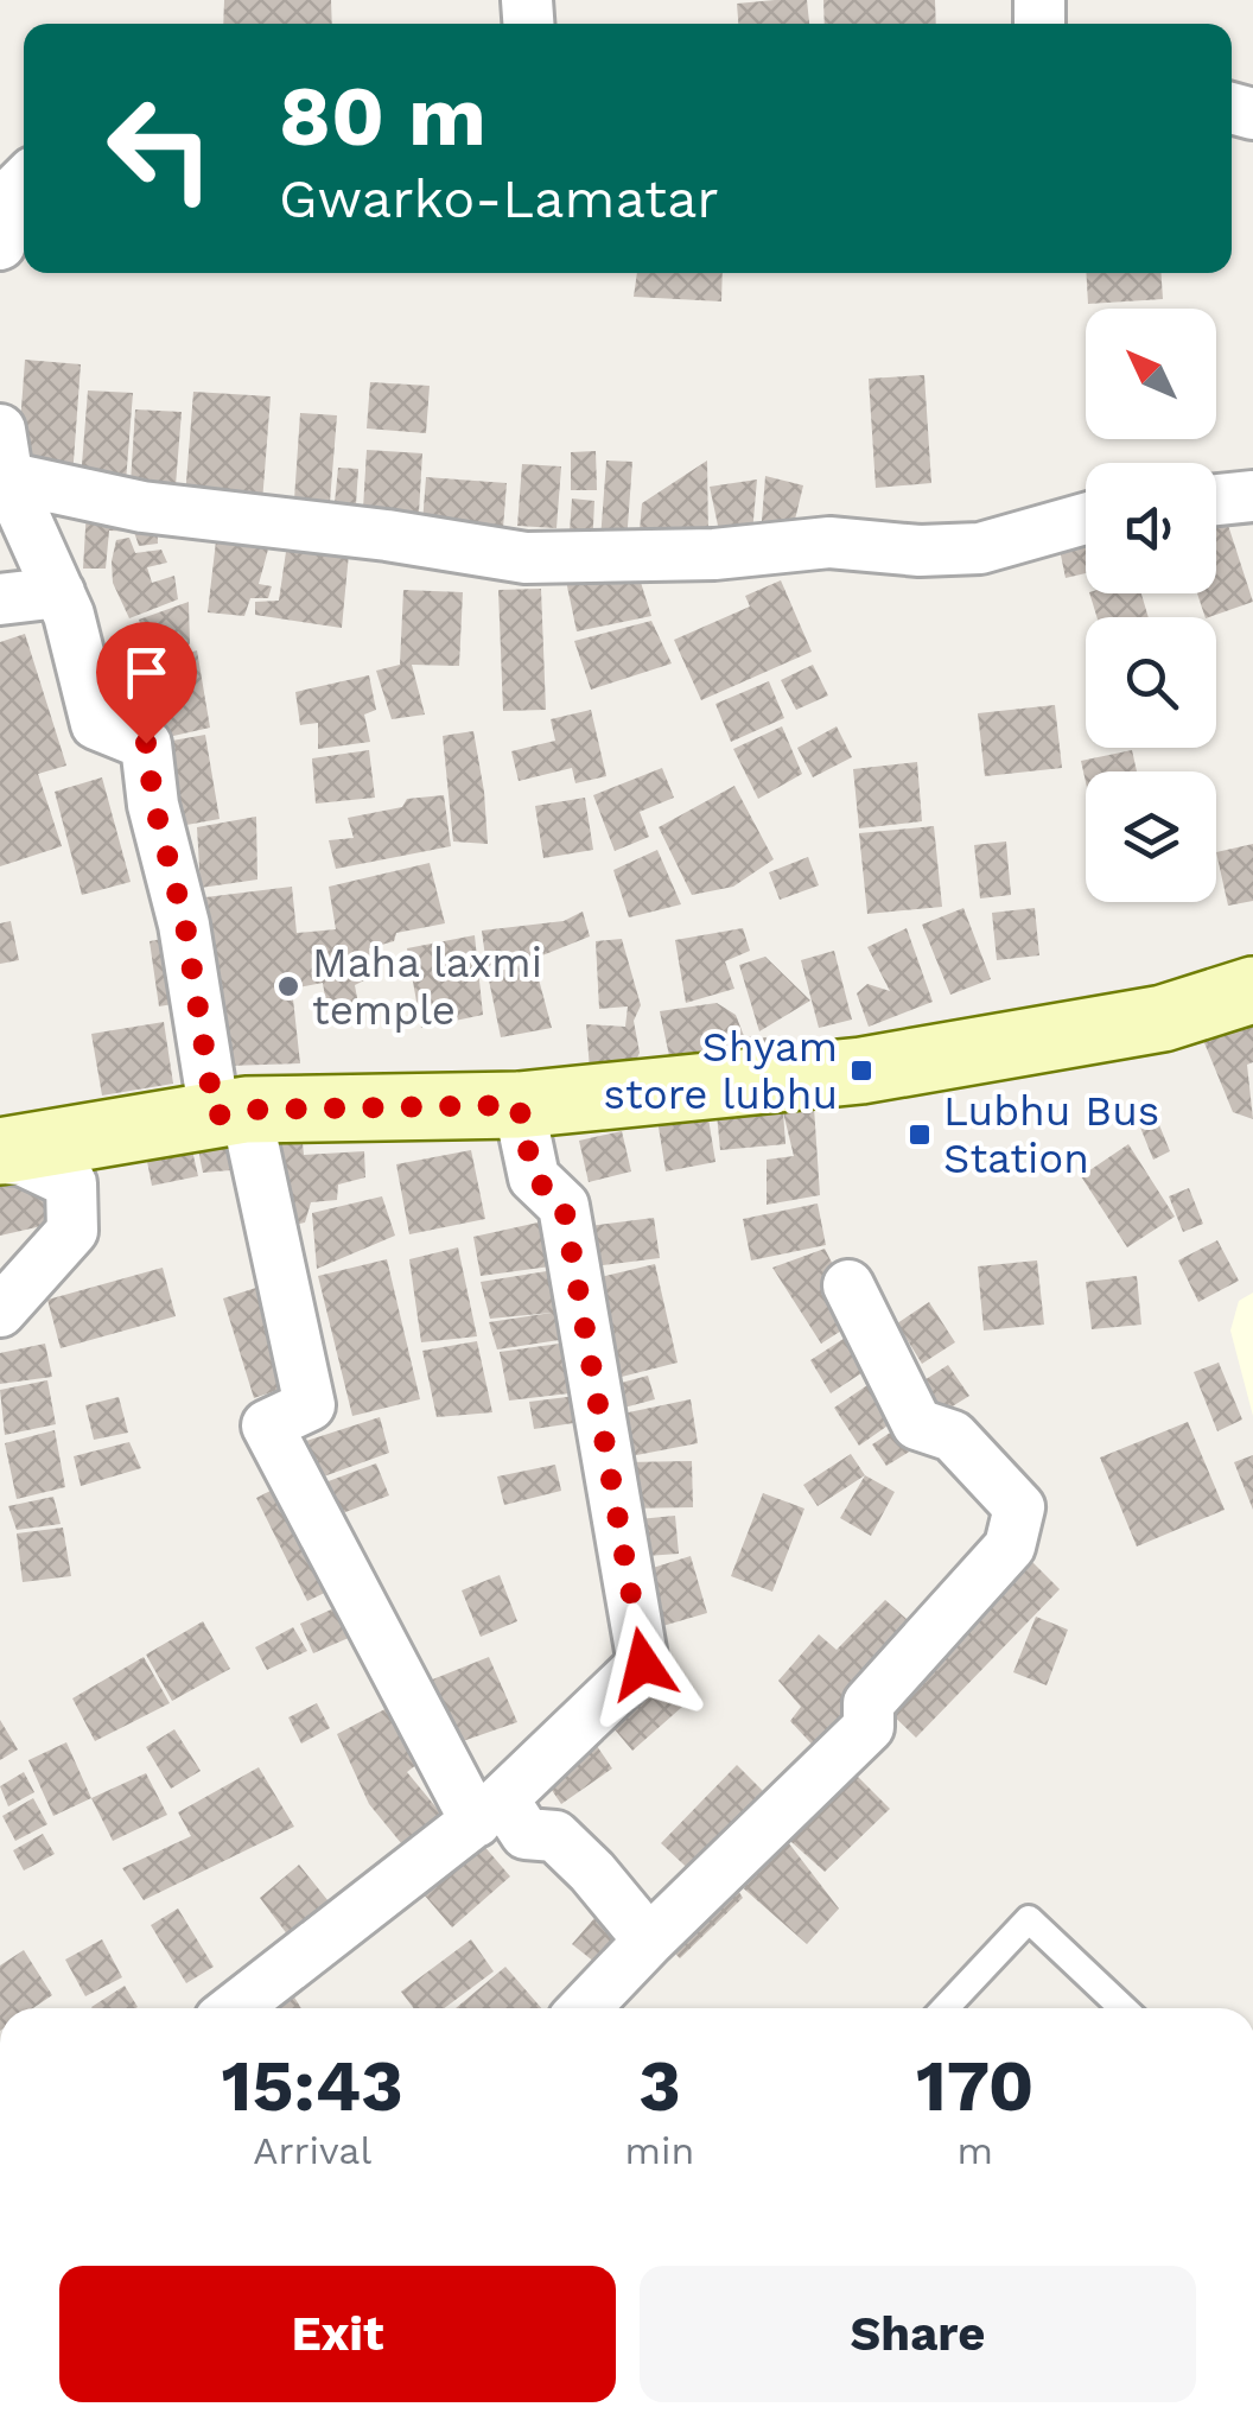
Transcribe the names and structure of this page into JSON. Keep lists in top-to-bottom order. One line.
{"places":{"other":["Maha laxmi temple"],"transit":["Shyam store lubhu","Lubhu Bus Station"]},"north":"top left","page":{"turn":["80 m","Gwarko-Lamatar"],"eta":["15:43","Arrival","3","min","170","m"],"buttons":["Exit","Share"]}}
